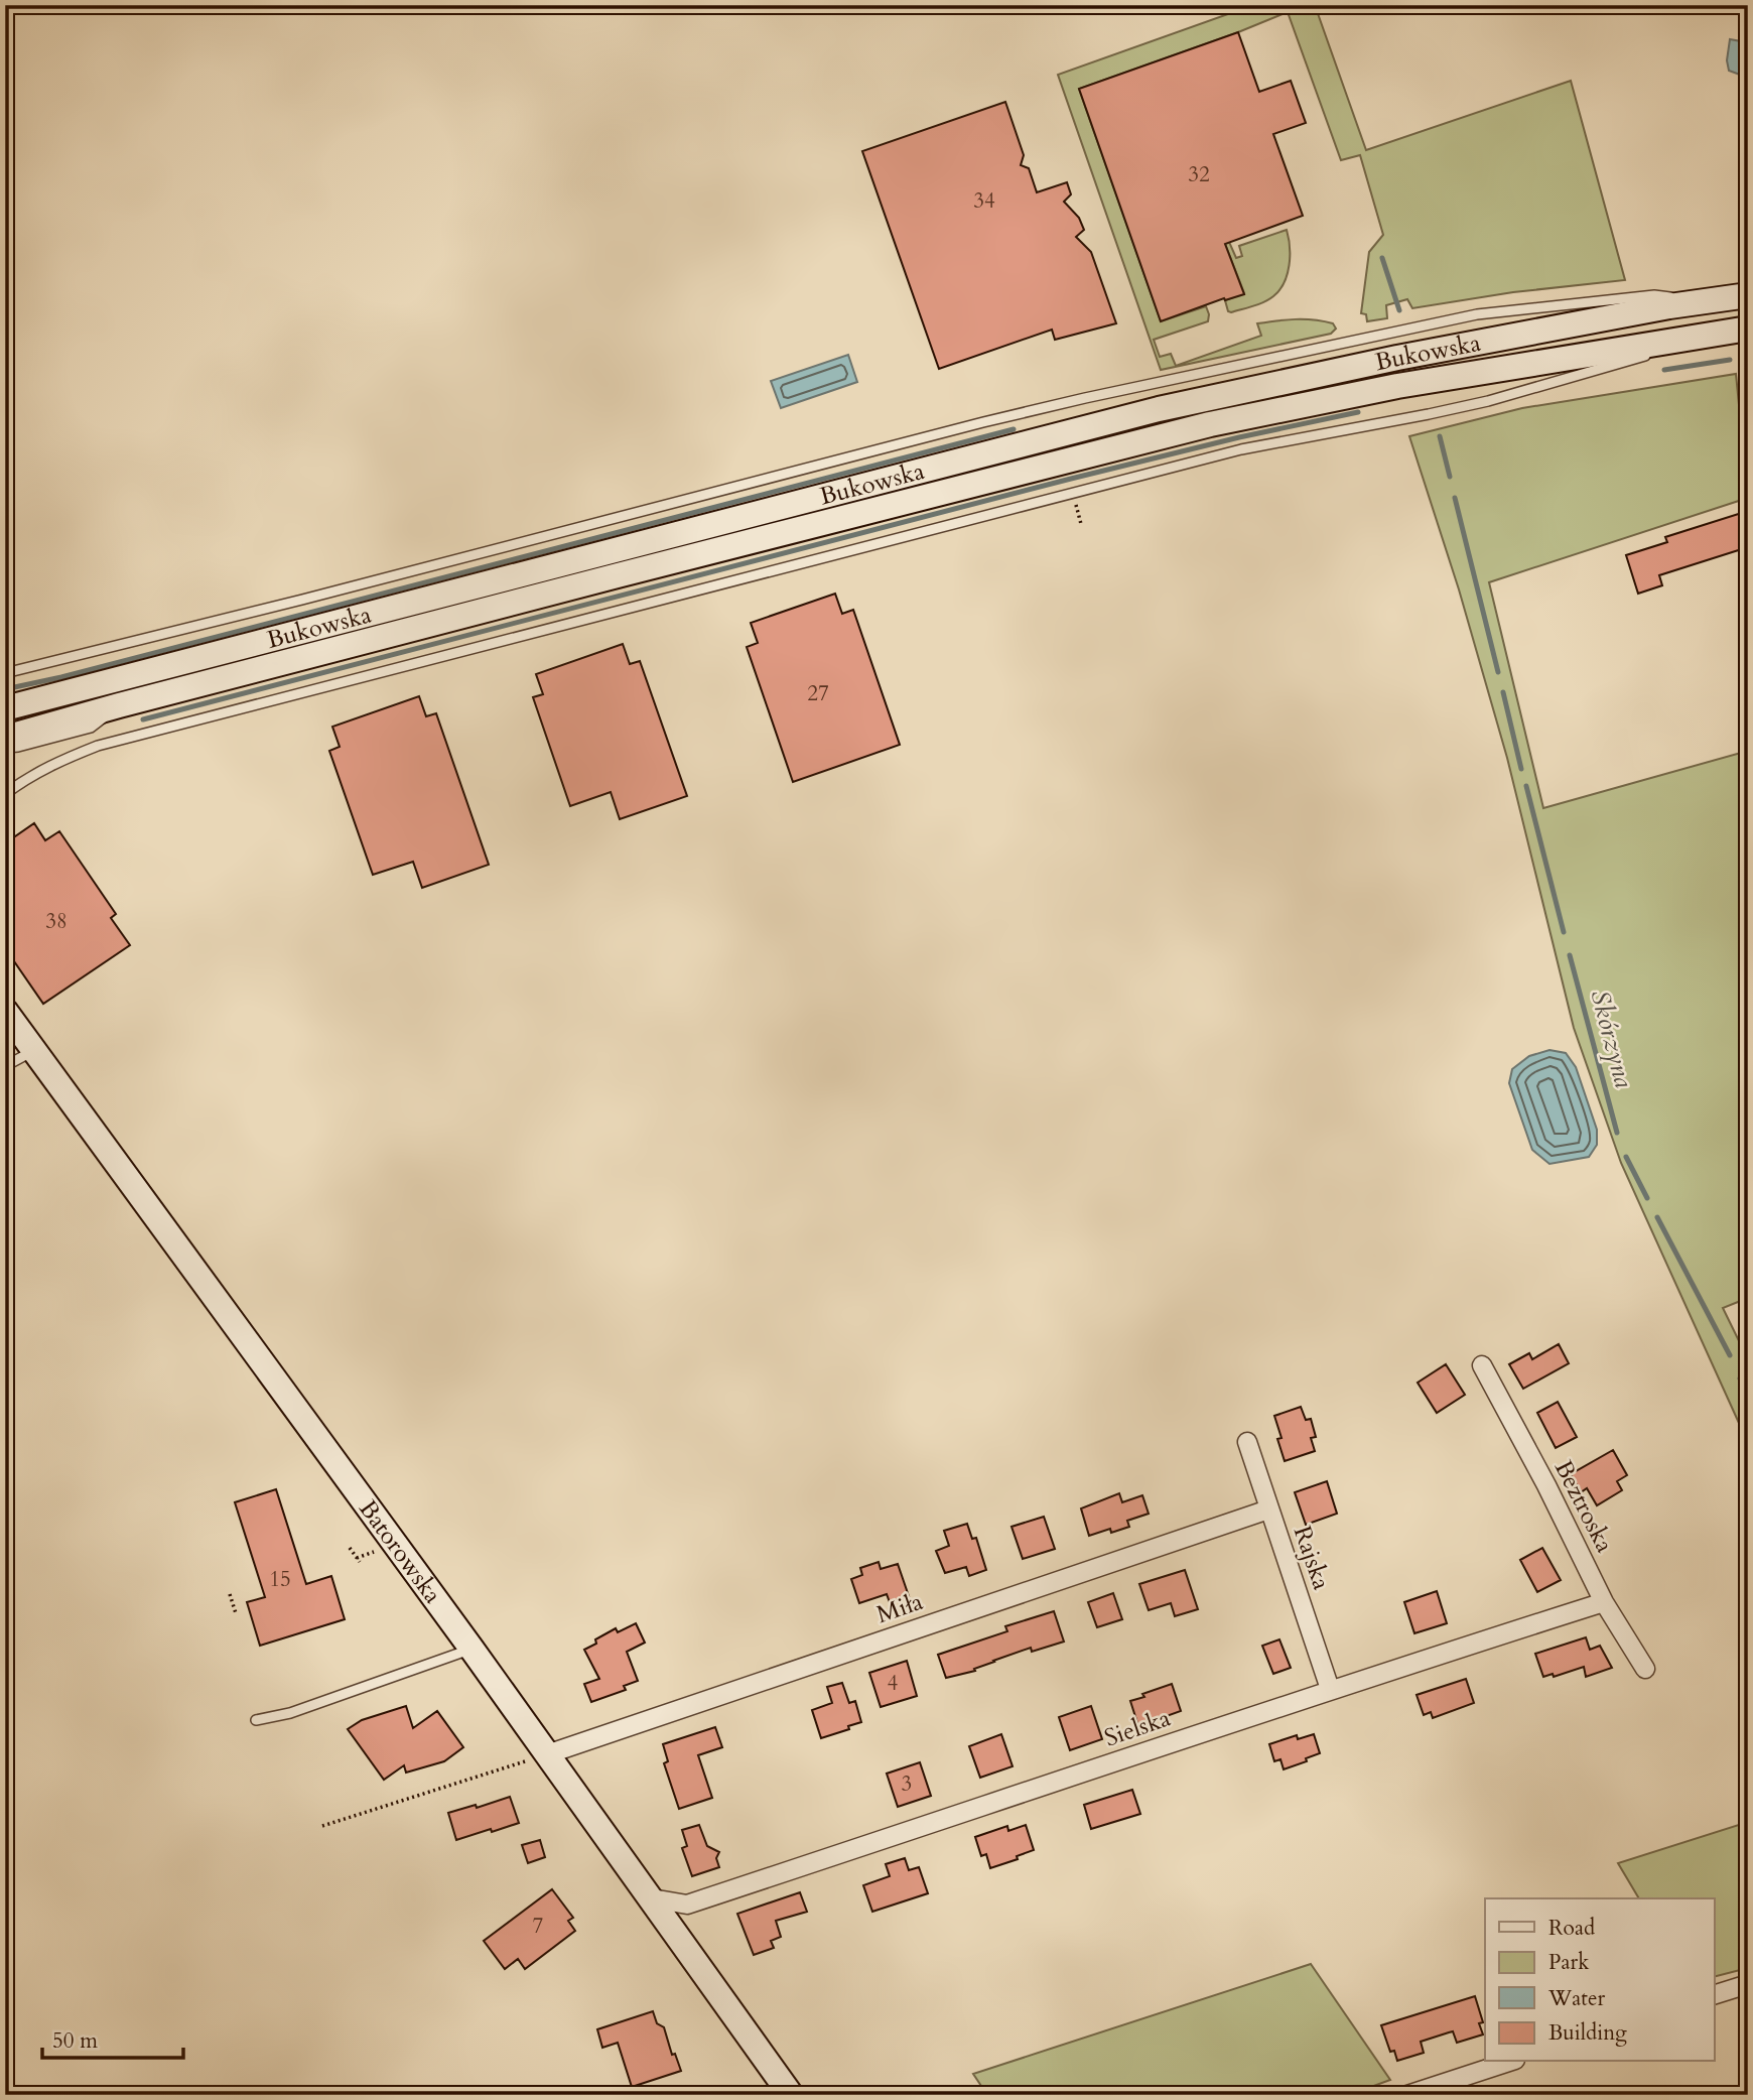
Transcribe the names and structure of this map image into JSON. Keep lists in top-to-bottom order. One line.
{"streets":{"main road":["Bukowska","Batorowska"],"street":["Beztroska","Rajska","Miła","Sielska"]},"crossings":[["Beztroska","Sielska"],["Batorowska","Miła"],["Batorowska","Sielska"],["Rajska","Miła"],["Rajska","Sielska"]],"water":["Skórzyna"],"house_numbers":["32","34","27","38","15","4","3","7"],"legend":["Road","Park","Water","Building"],"scale_bar":"50 m"}
